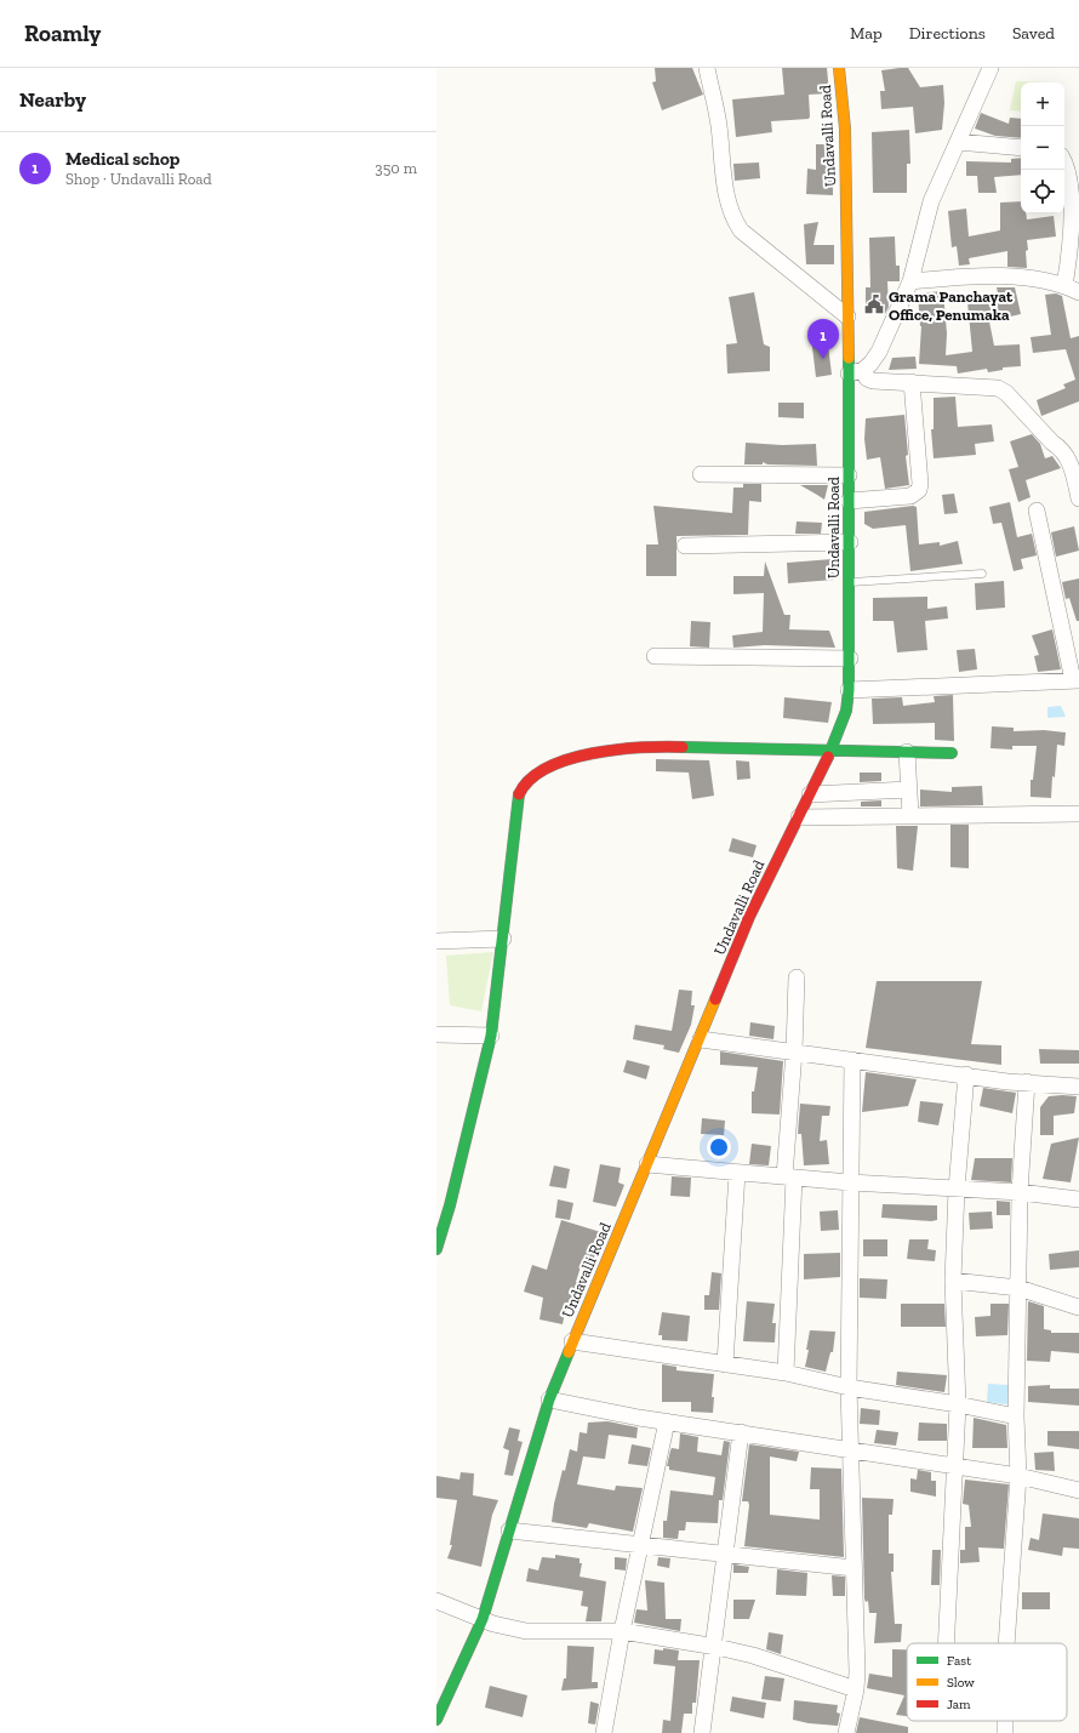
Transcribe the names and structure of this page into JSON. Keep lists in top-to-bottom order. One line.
{"streets":{"main road":["Undavalli Road"]},"places":{"public building":["Grama Panchayat Office, Penumaka"]},"legend":["Fast","Slow","Jam"],"page":{"header":"Roamly","nav":["Map","Directions","Saved"],"heading":"Nearby","map_buttons":["+","−"],"list":[{"mark":"1","name":"Medical schop","note":"Shop · Undavalli Road","value":"350 m"}],"pins":"1"}}
